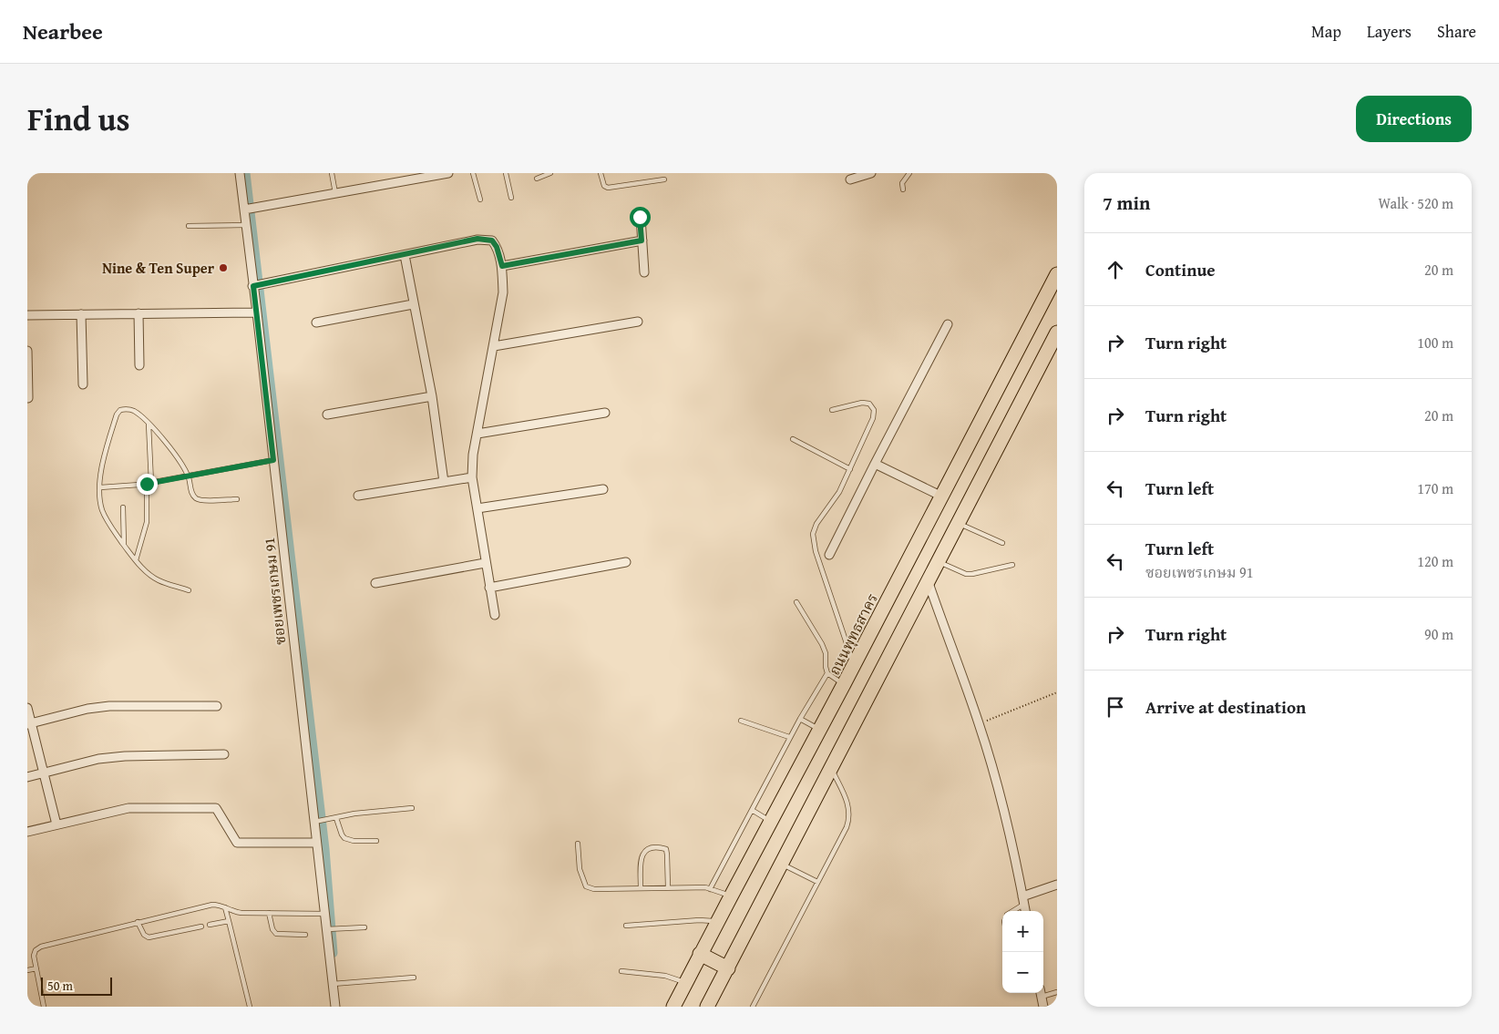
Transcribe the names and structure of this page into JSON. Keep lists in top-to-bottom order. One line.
{"streets":{"main road":["ถนนพุทธสาคร"],"street":["ซอยเพชรเกษม 91"]},"places":["Nine & Ten Super"],"scale_bar":"50 m","page":{"header":"Nearbee","nav":["Map","Layers","Share"],"title":"Find us","buttons":"Directions","heading":["7 min","Walk · 520 m"],"list":[["Continue","20 m"],["Turn right","100 m"],["Turn right","20 m"],["Turn left","170 m"],["Turn left","ซอยเพชรเกษม 91","120 m"],["Turn right","90 m"],"Arrive at destination"],"map_buttons":["+","−"],"scale":"50 m"}}
